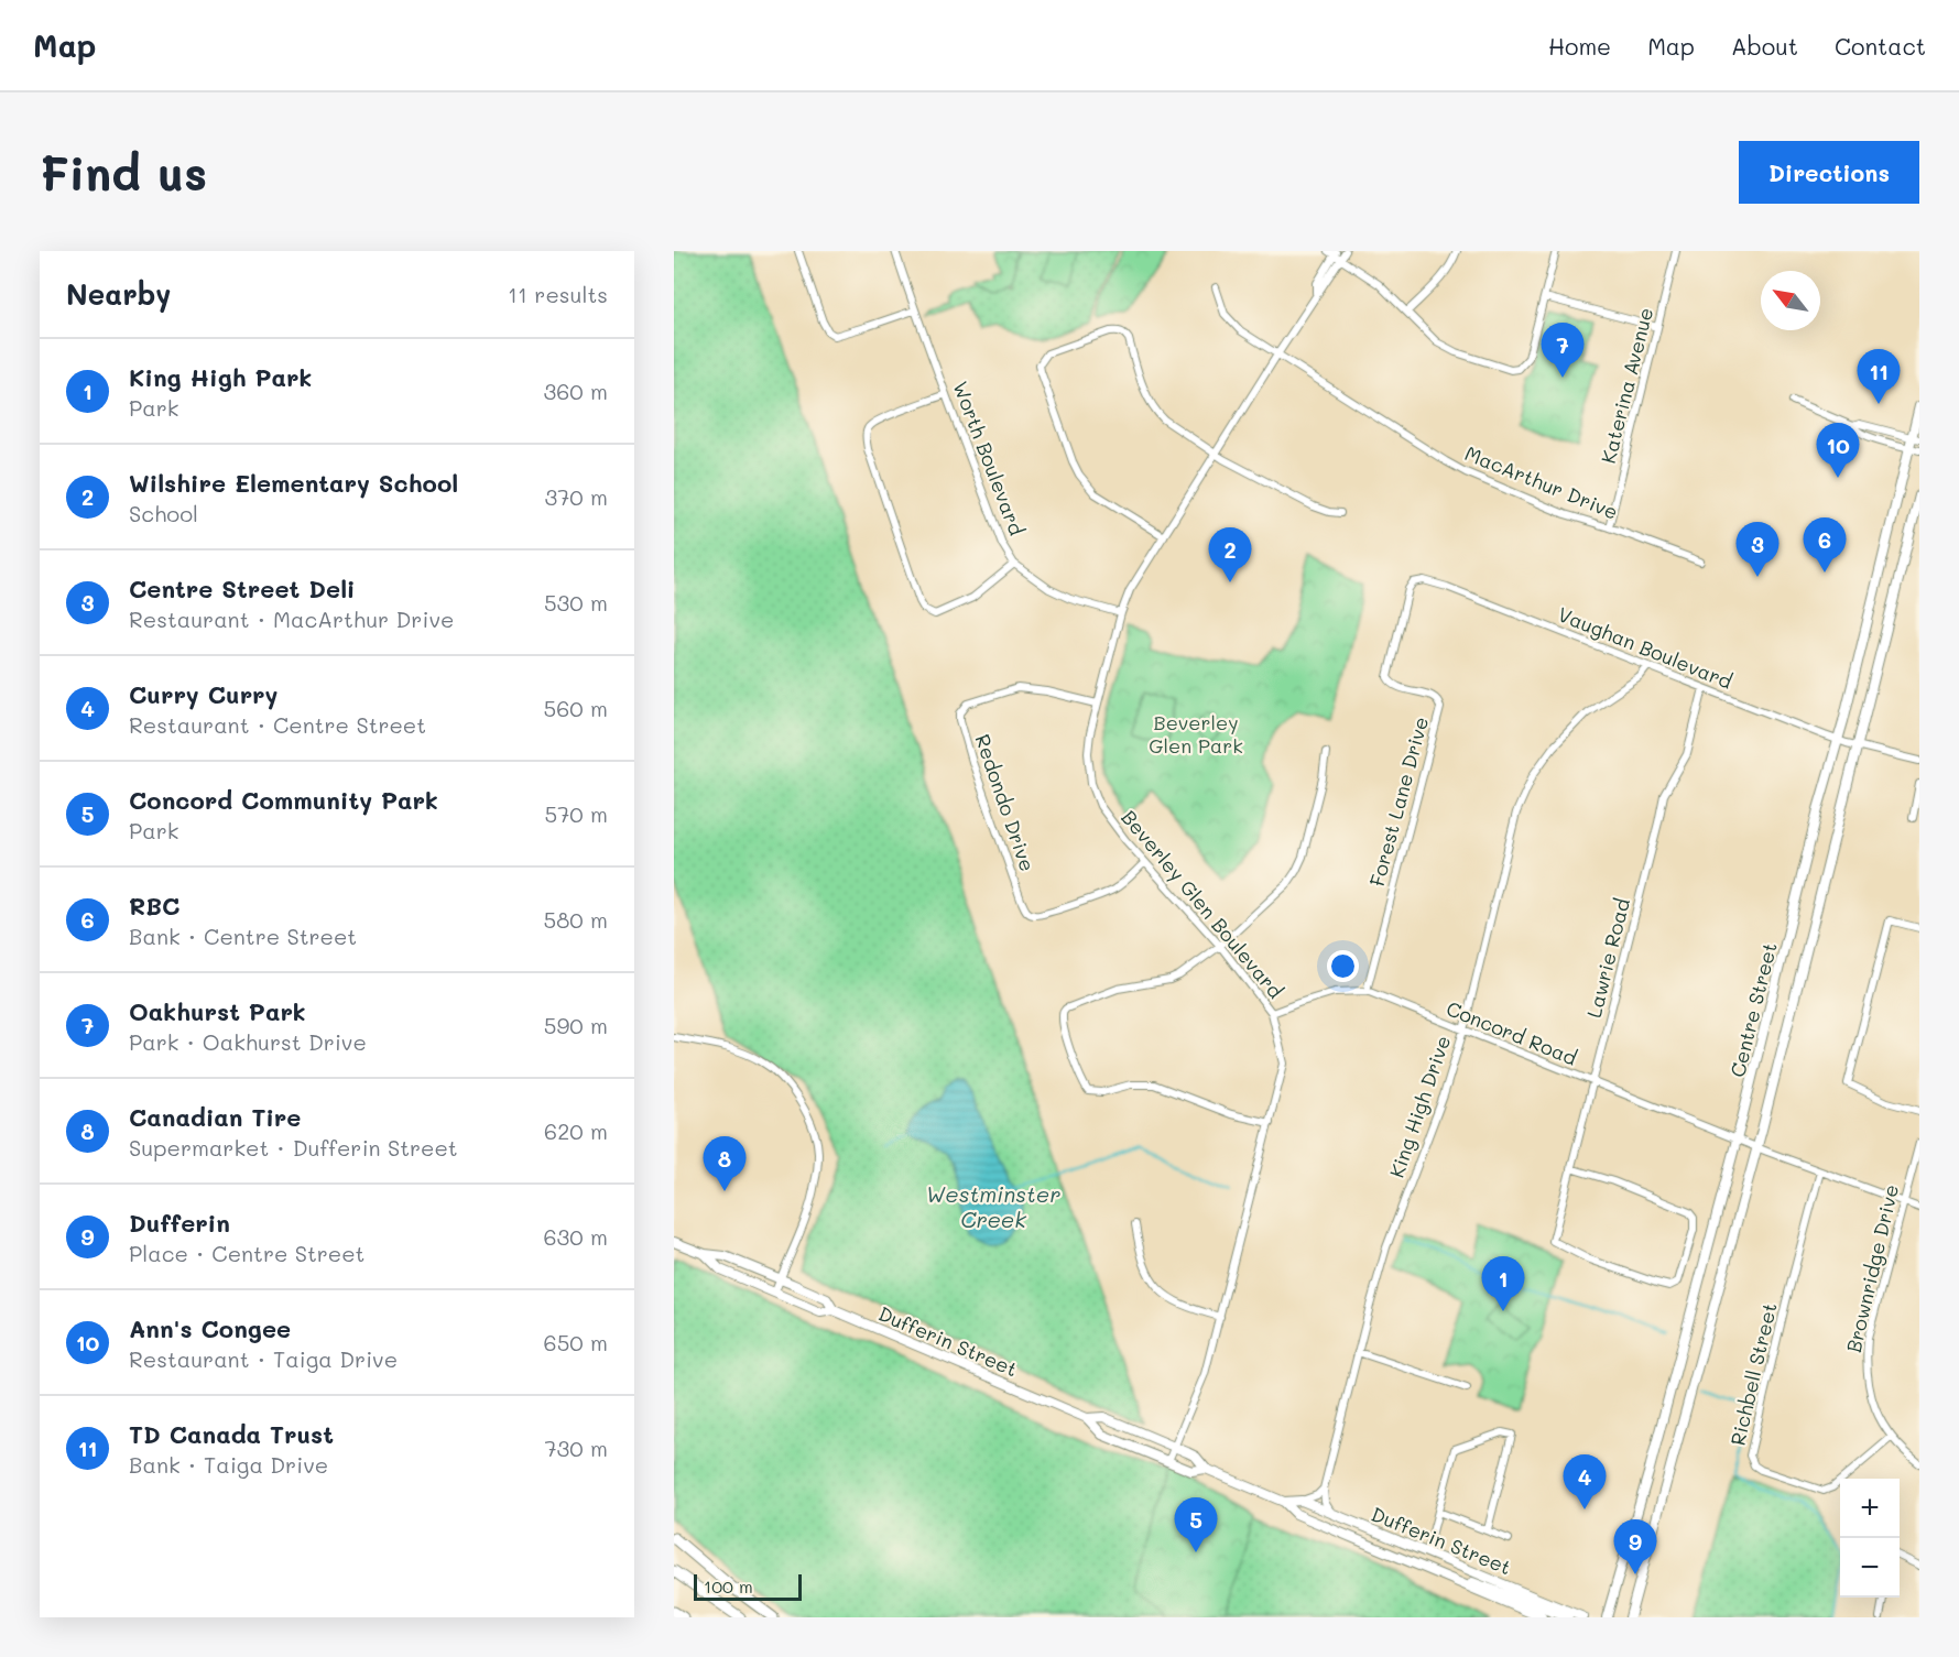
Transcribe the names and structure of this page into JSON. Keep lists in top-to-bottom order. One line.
{"streets":{"main road":["Centre Street","Dufferin Street"],"street":["Katerina Avenue","Worth Boulevard","MacArthur Drive","Vaughan Boulevard","Forest Lane Drive","Redondo Drive","Beverley Glen Boulevard","Lawrie Road","Concord Road","King High Drive","Brownridge Drive","Richbell Street"]},"crossings":[["Katerina Avenue","MacArthur Drive"],["Worth Boulevard","Beverley Glen Boulevard"],["MacArthur Drive","Beverley Glen Boulevard"],["Vaughan Boulevard","Forest Lane Drive"],["Vaughan Boulevard","Lawrie Road"],["Vaughan Boulevard","Centre Street"],["Vaughan Boulevard","King High Drive"],["Forest Lane Drive","Concord Road"],["Redondo Drive","Beverley Glen Boulevard"],["Beverley Glen Boulevard","Concord Road"],["Beverley Glen Boulevard","Dufferin Street"],["Lawrie Road","Concord Road"],["Centre Street","Concord Road"],["Concord Road","King High Drive"],["Concord Road","Brownridge Drive"],["Concord Road","Richbell Street"],["Brownridge Drive","Richbell Street"]],"water":["Westminster Creek"],"parks":["Beverley Glen Park"],"scale_bar":"100 m","north":"top left","page":{"header":"Map","nav":["Home","Map","About","Contact"],"buttons":"Directions","title":"Find us","heading":["Nearby","11 results"],"pins":["7","11","10","6","3","2","8","1","4","5","9"],"list":[{"mark":"1","name":"King High Park","note":"Park","value":"360 m"},{"mark":"2","name":"Wilshire Elementary School","note":"School","value":"370 m"},{"mark":"3","name":"Centre Street Deli","note":"Restaurant · MacArthur Drive","value":"530 m"},{"mark":"4","name":"Curry Curry","note":"Restaurant · Centre Street","value":"560 m"},{"mark":"5","name":"Concord Community Park","note":"Park","value":"570 m"},{"mark":"6","name":"RBC","note":"Bank · Centre Street","value":"580 m"},{"mark":"7","name":"Oakhurst Park","note":"Park · Oakhurst Drive","value":"590 m"},{"mark":"8","name":"Canadian Tire","note":"Supermarket · Dufferin Street","value":"620 m"},{"mark":"9","name":"Dufferin","note":"Place · Centre Street","value":"630 m"},{"mark":"10","name":"Ann's Congee","note":"Restaurant · Taiga Drive","value":"650 m"},{"mark":"11","name":"TD Canada Trust","note":"Bank · Taiga Drive","value":"730 m"}],"map_buttons":["+","−"],"scale":"100 m"}}
